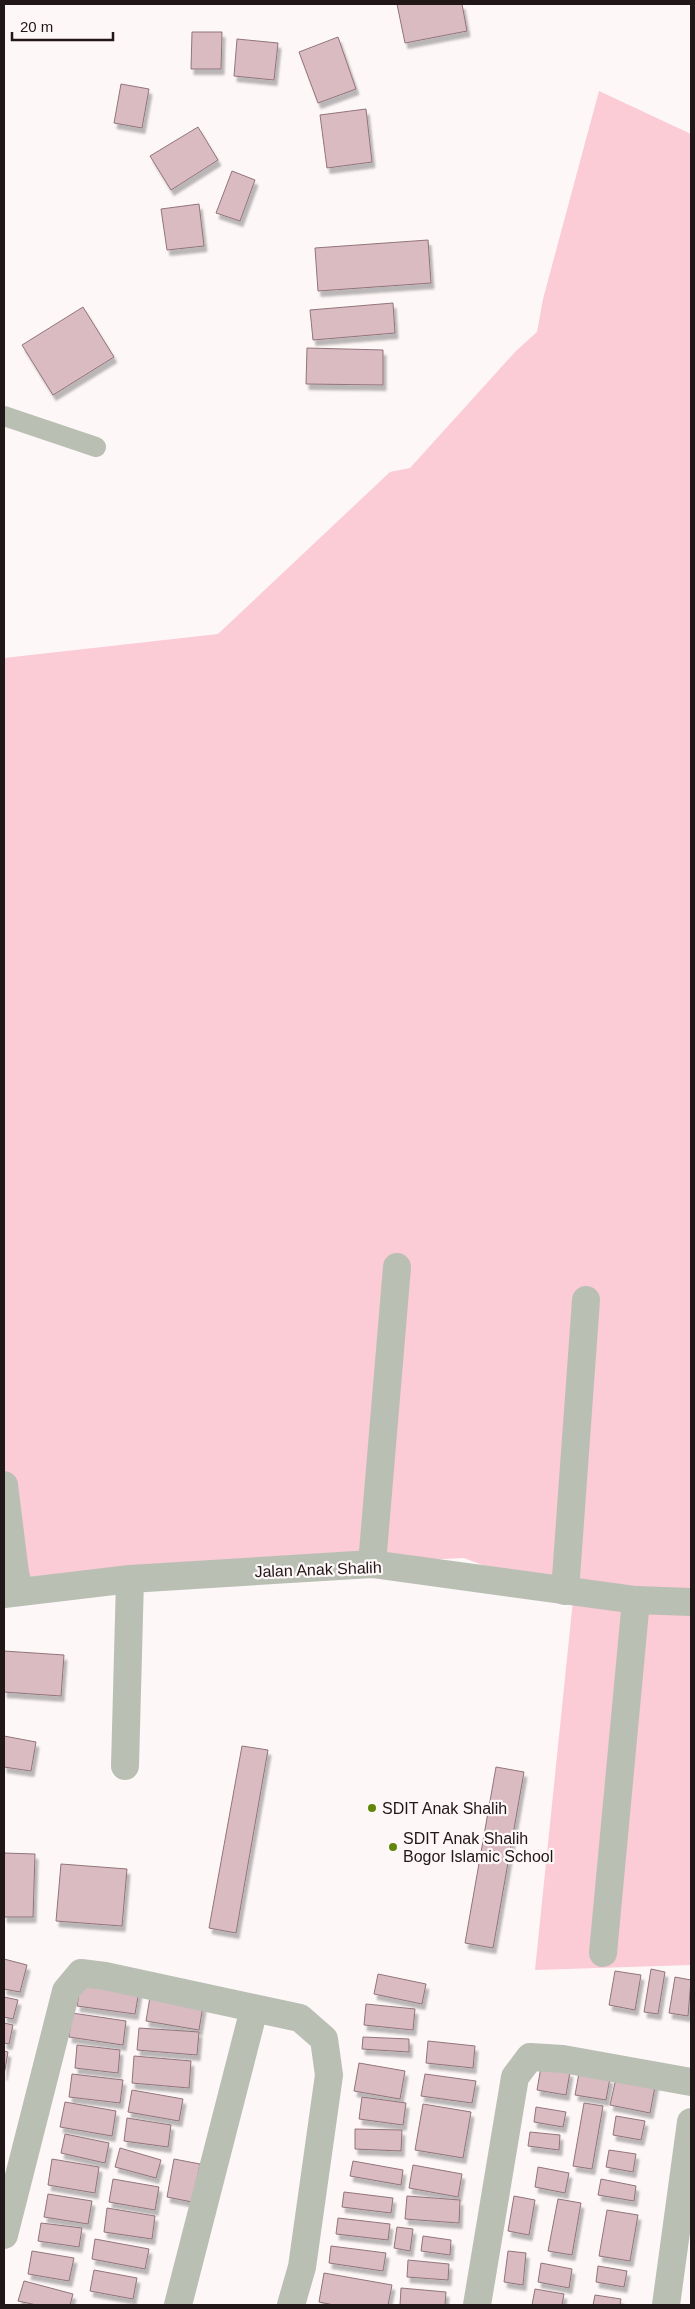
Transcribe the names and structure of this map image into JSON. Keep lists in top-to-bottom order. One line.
{"streets":{"street":["Jalan Anak Shalih"]},"places":["SDIT Anak Shalih","SDIT Anak Shalih Bogor Islamic School"],"scale_bar":"20 m"}
